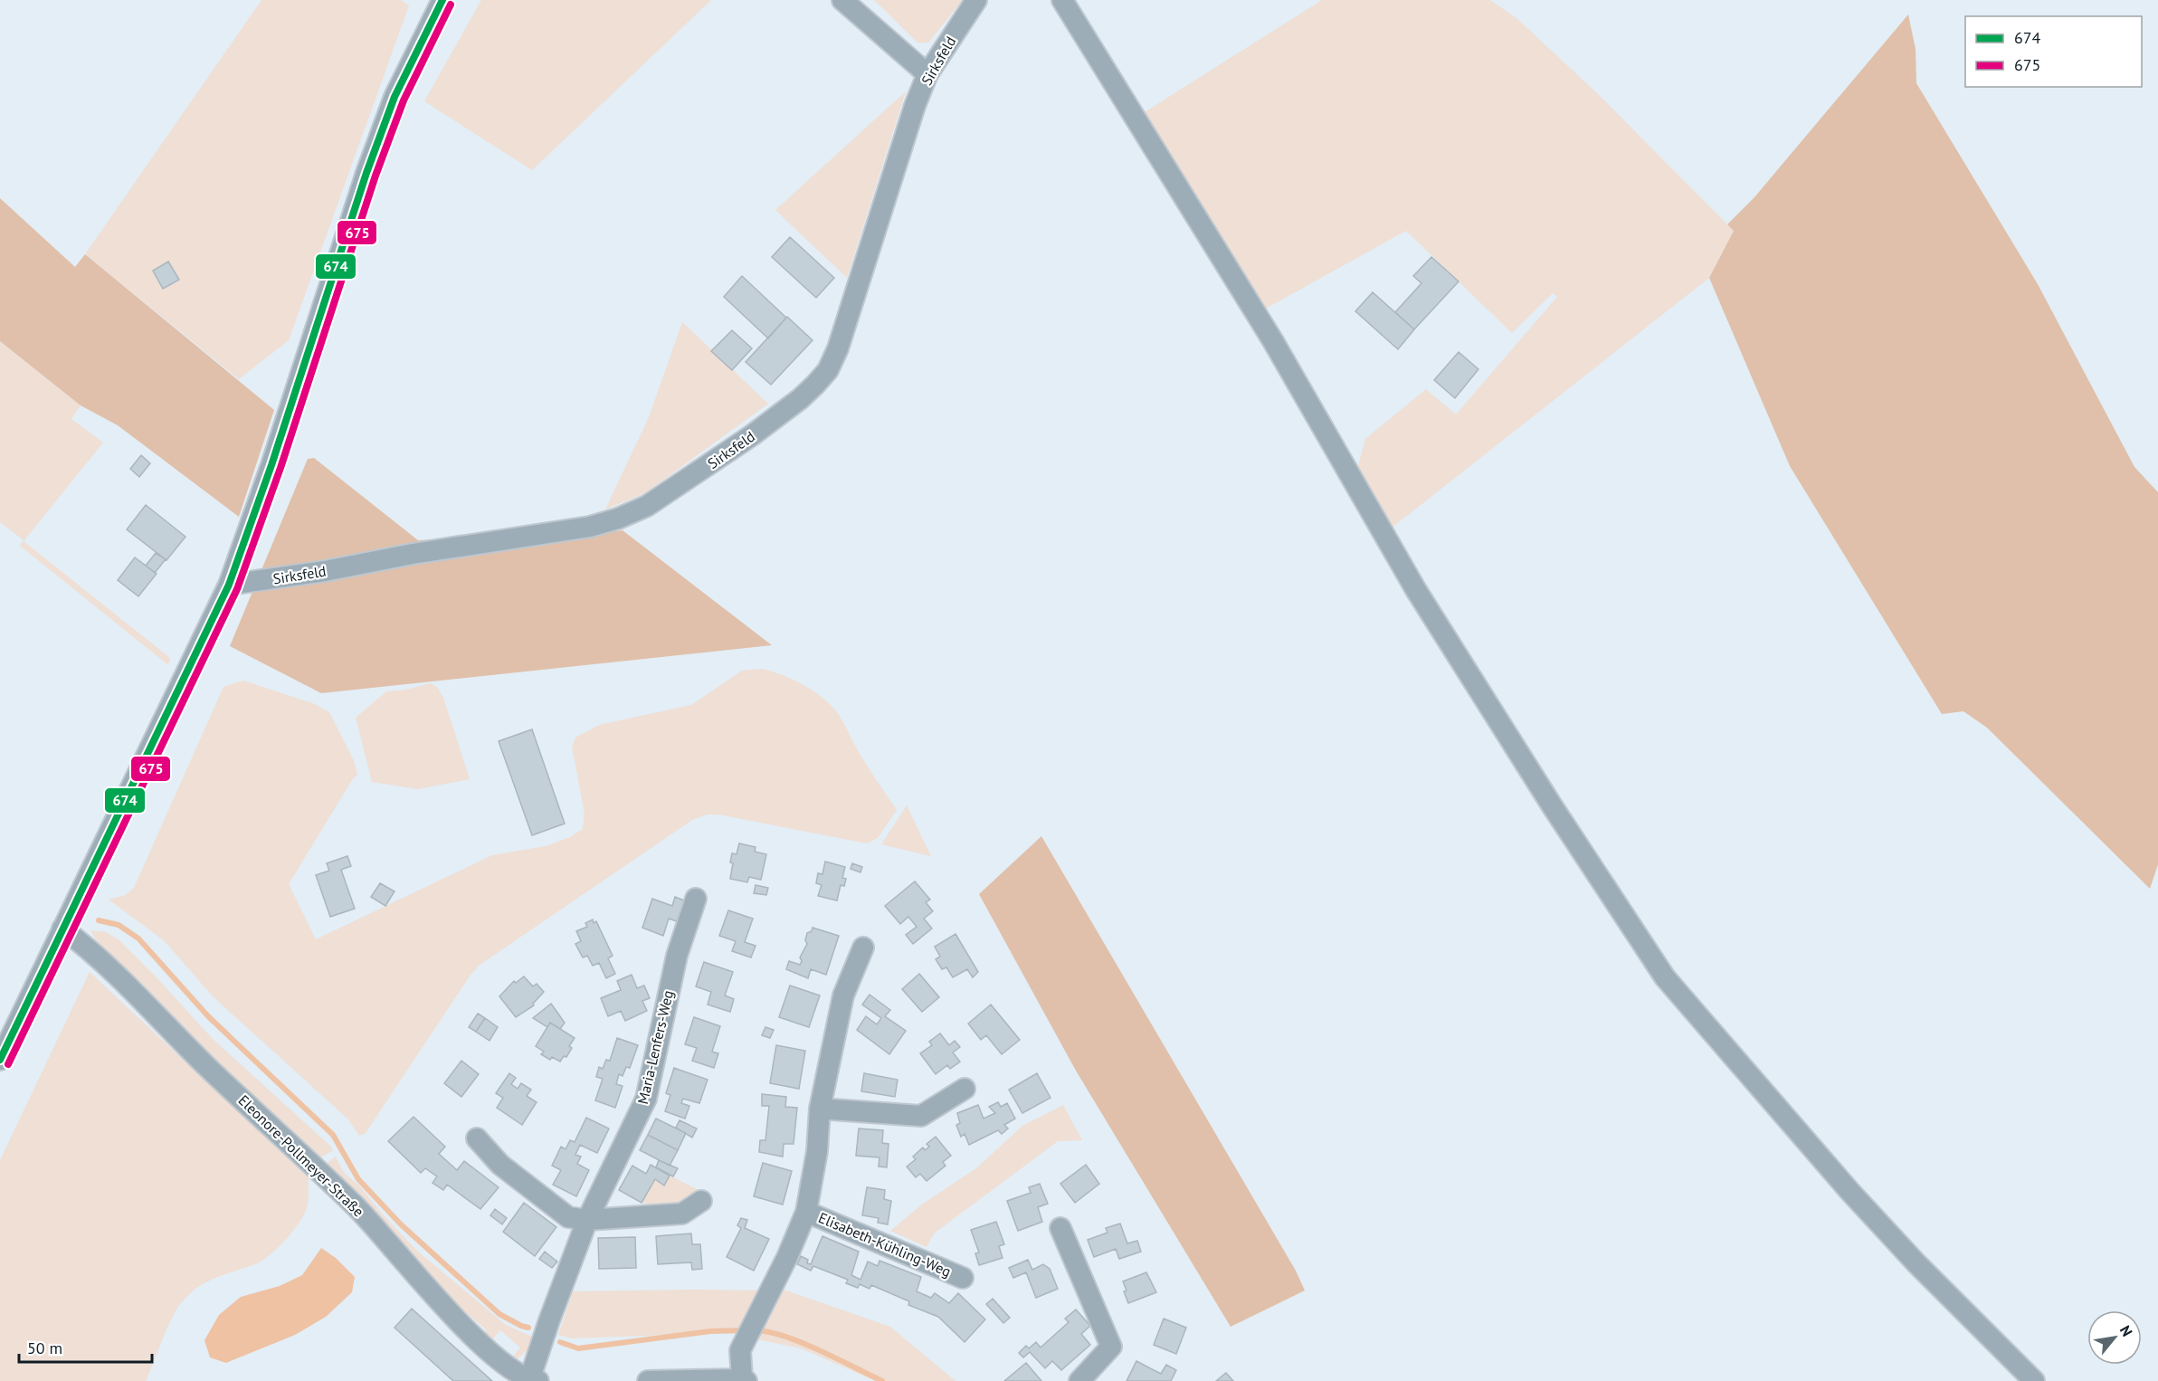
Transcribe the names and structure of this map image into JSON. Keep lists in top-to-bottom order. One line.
{"streets":{"street":["Sirksfeld","Maria-Lenfers-Weg","Eleonore-Pollmeyer-Straße","Elisabeth-Kühling-Weg"]},"crossings":[["Maria-Lenfers-Weg","Eleonore-Pollmeyer-Straße"]],"lines":["transit line 674","transit line 675"],"legend":["674","675"],"scale_bar":"50 m","north":"top right"}
